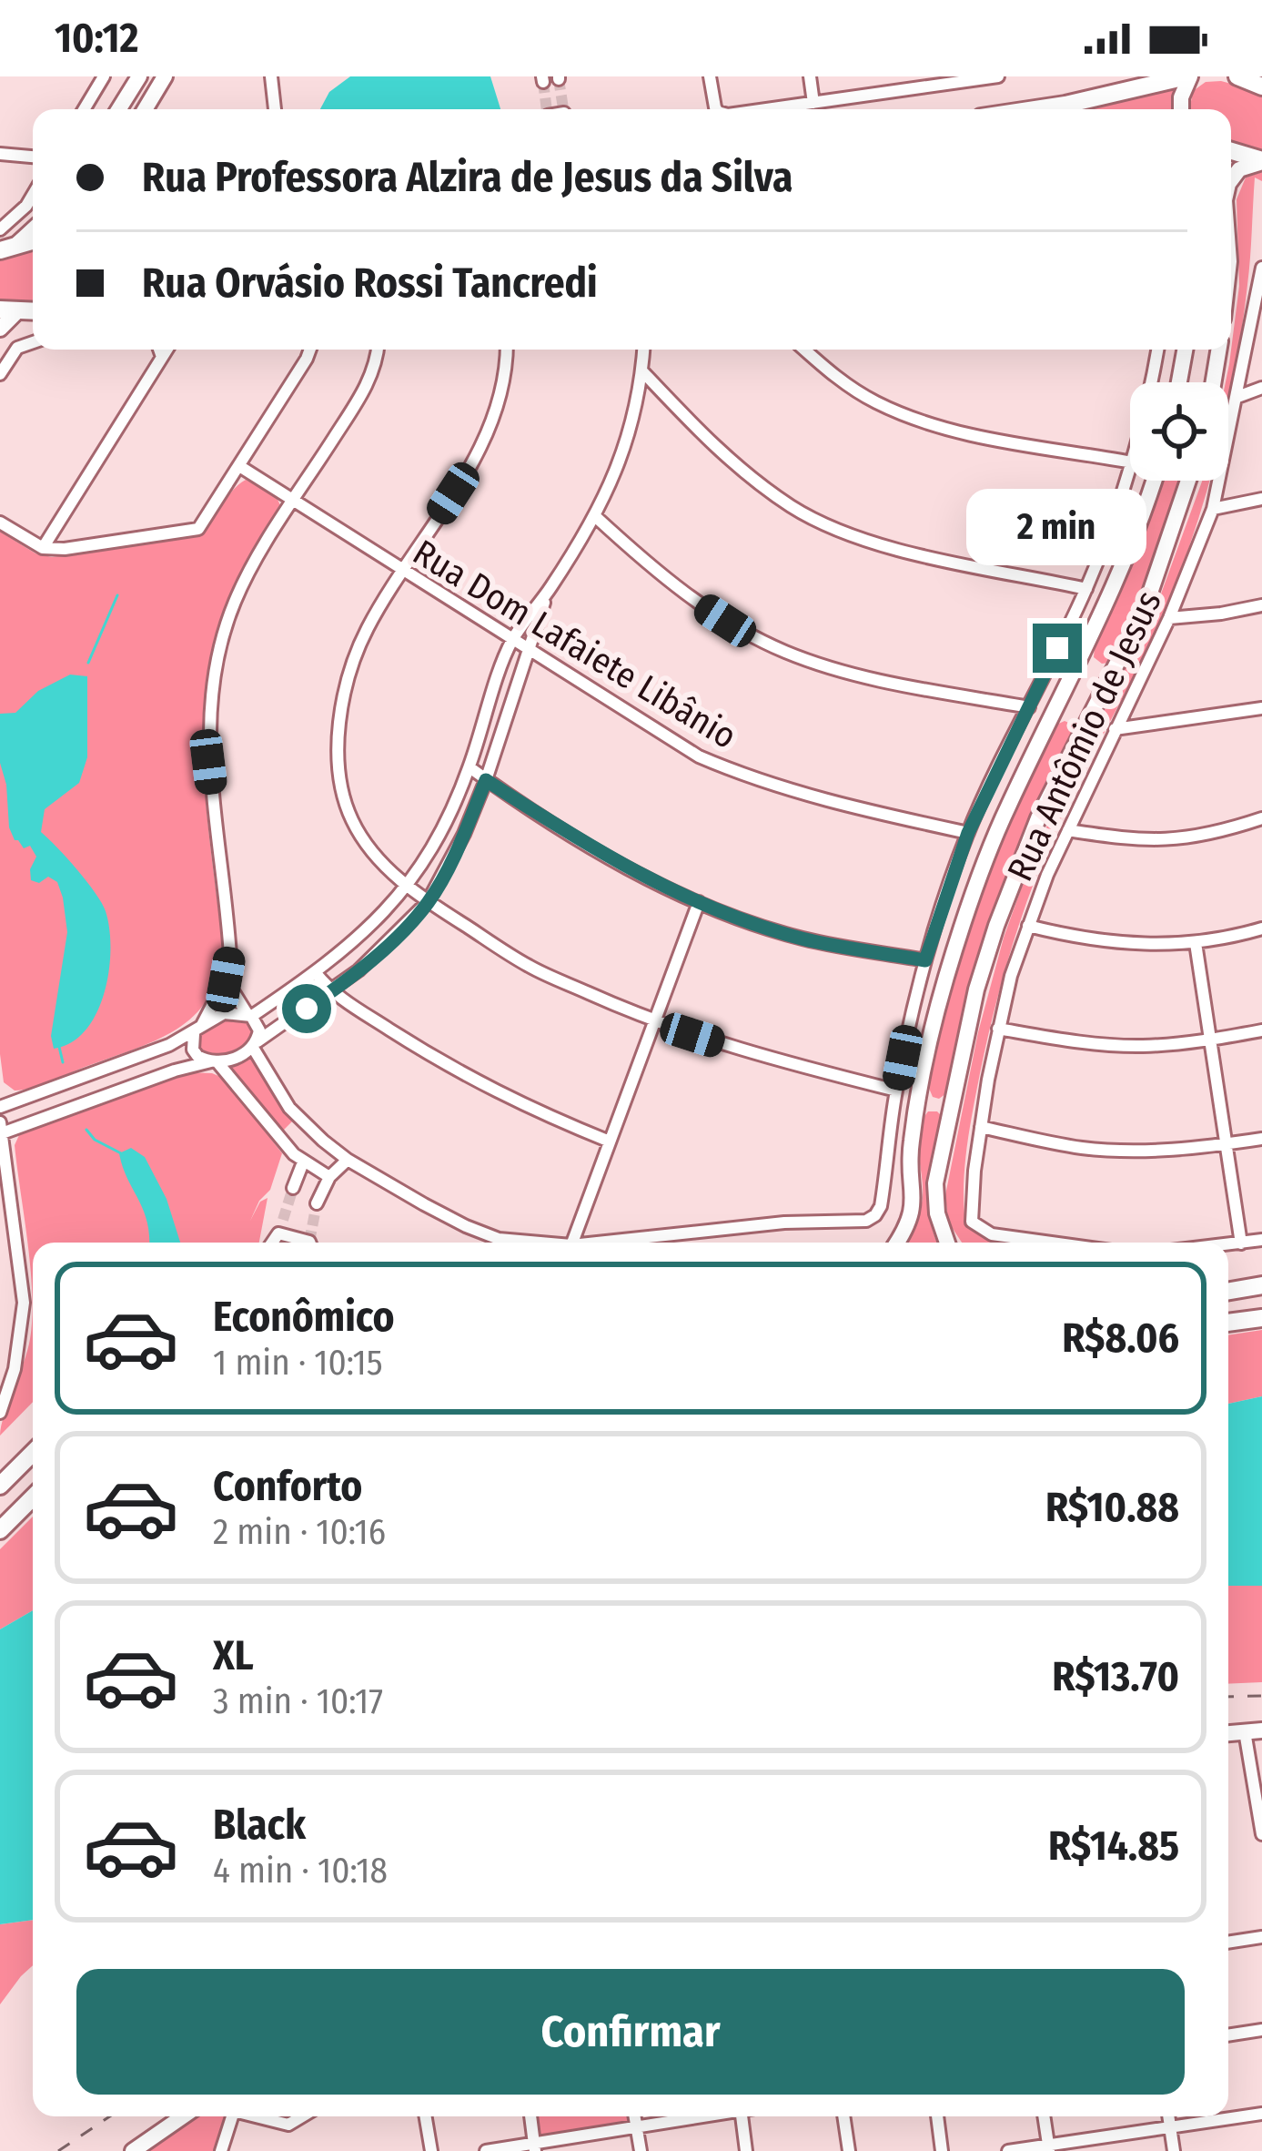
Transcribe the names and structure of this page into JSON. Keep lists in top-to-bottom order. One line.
{"streets":{"street":["Rua Dom Lafaiete Libânio","Rua Antômio de Jesus"]},"page":{"status":"10:12","banner":["Rua Professora Alzira de Jesus da Silva","Rua Orvásio Rossi Tancredi"],"bubble":"2 min","list":[{"name":"Econômico","note":"1 min · 10:15","value":"R$8.06"},{"name":"Conforto","note":"2 min · 10:16","value":"R$10.88"},{"name":"XL","note":"3 min · 10:17","value":"R$13.70"},{"name":"Black","note":"4 min · 10:18","value":"R$14.85"}],"buttons":"Confirmar"}}
